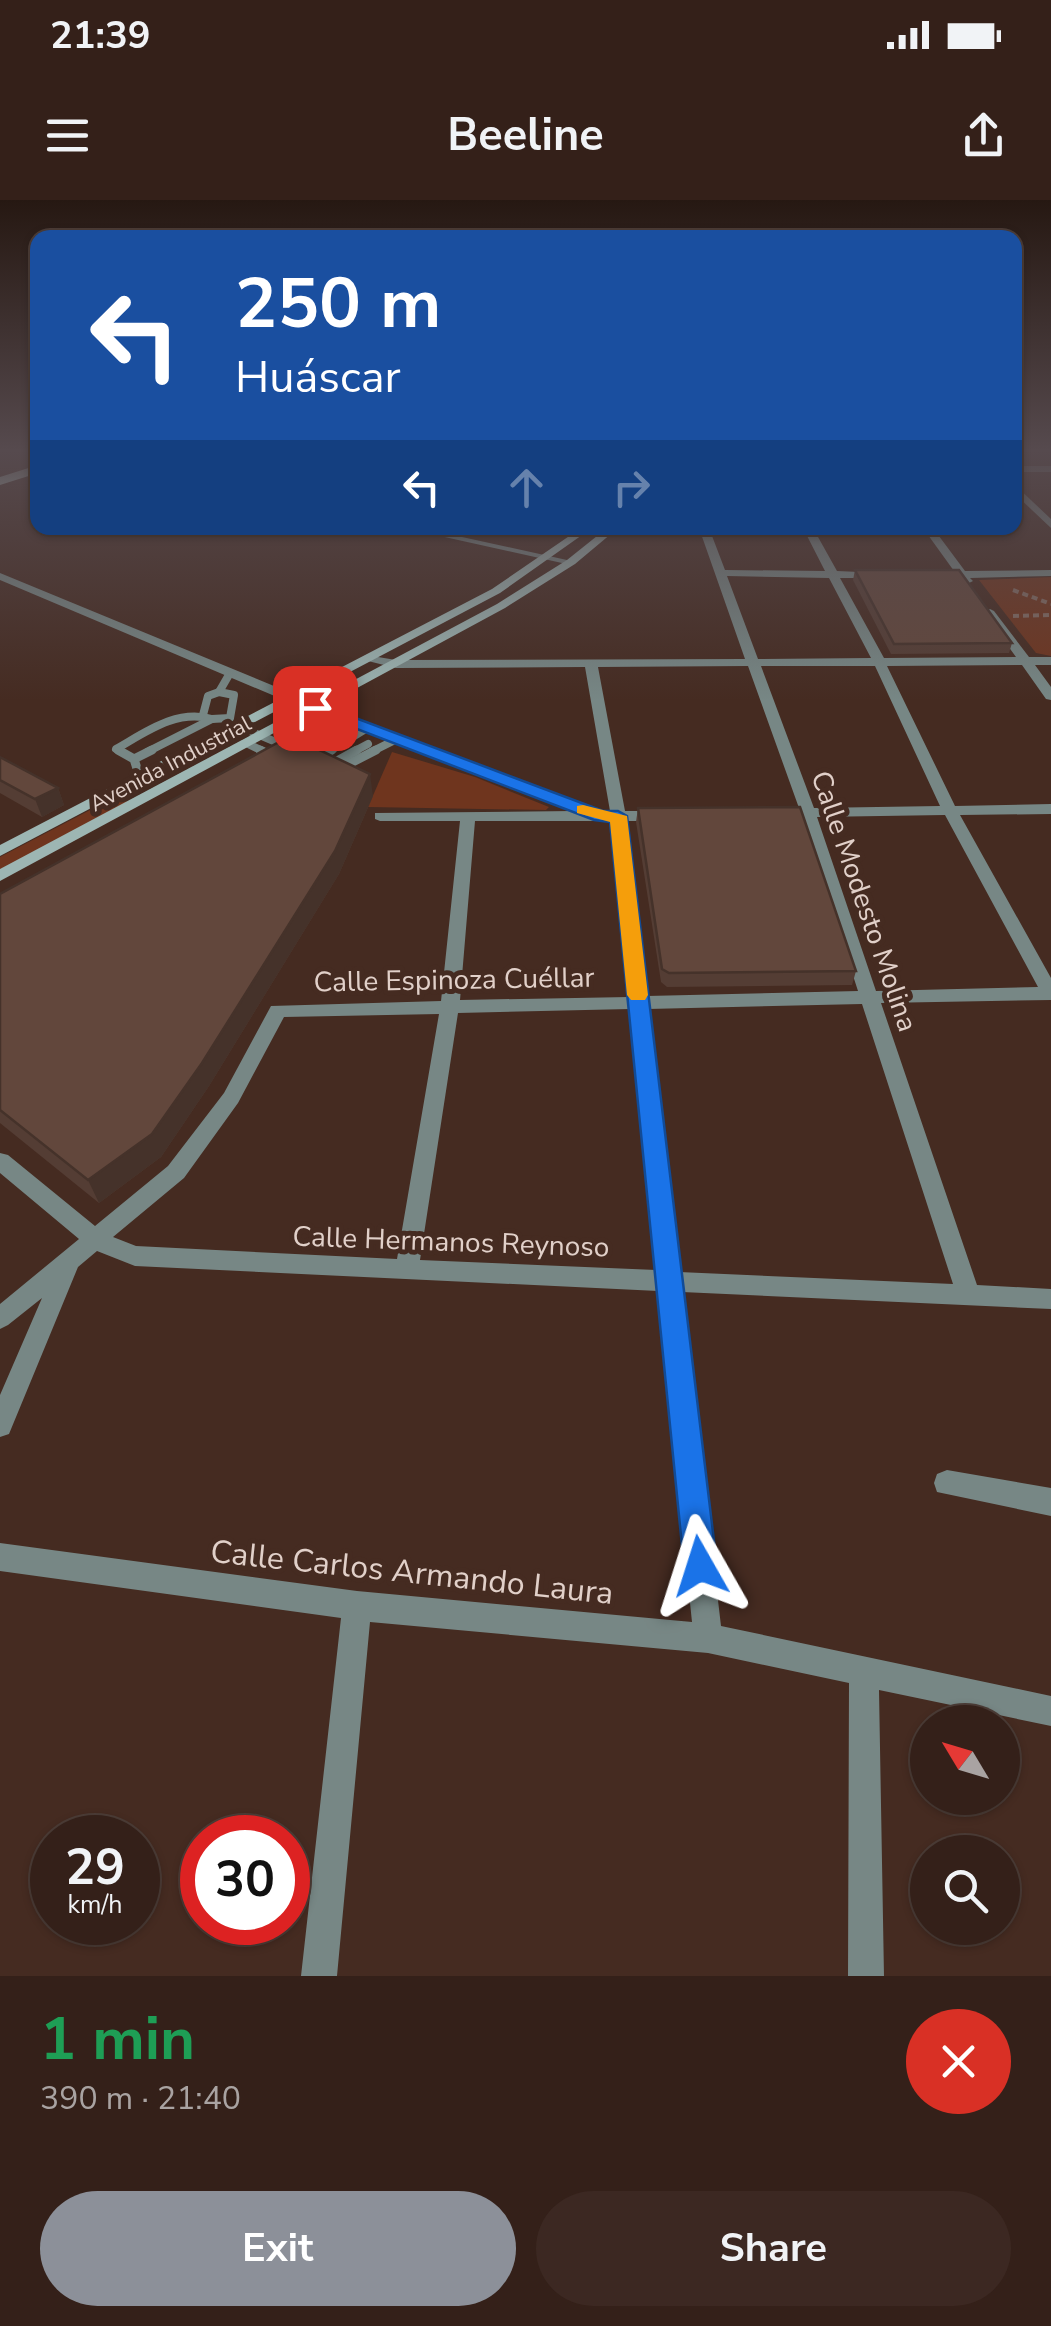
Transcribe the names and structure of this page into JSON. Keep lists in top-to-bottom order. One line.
{"streets":{"main road":["Avenida Industrial"],"street":["Calle Modesto Molina","Calle Espinoza Cuéllar","Calle Hermanos Reynoso","Calle Carlos Armando Laura"]},"crossings":[["Calle Modesto Molina","Calle Espinoza Cuéllar"],["Calle Modesto Molina","Calle Hermanos Reynoso"],["Calle Espinoza Cuéllar","Calle Hermanos Reynoso"]],"north":"top left","page":{"status":"21:39","header":"Beeline","turn":["250 m","Huáscar"],"speed":"29 km/h","limit":"30","heading":["1 min","390 m · 21:40"],"buttons":["Exit","Share"]}}
